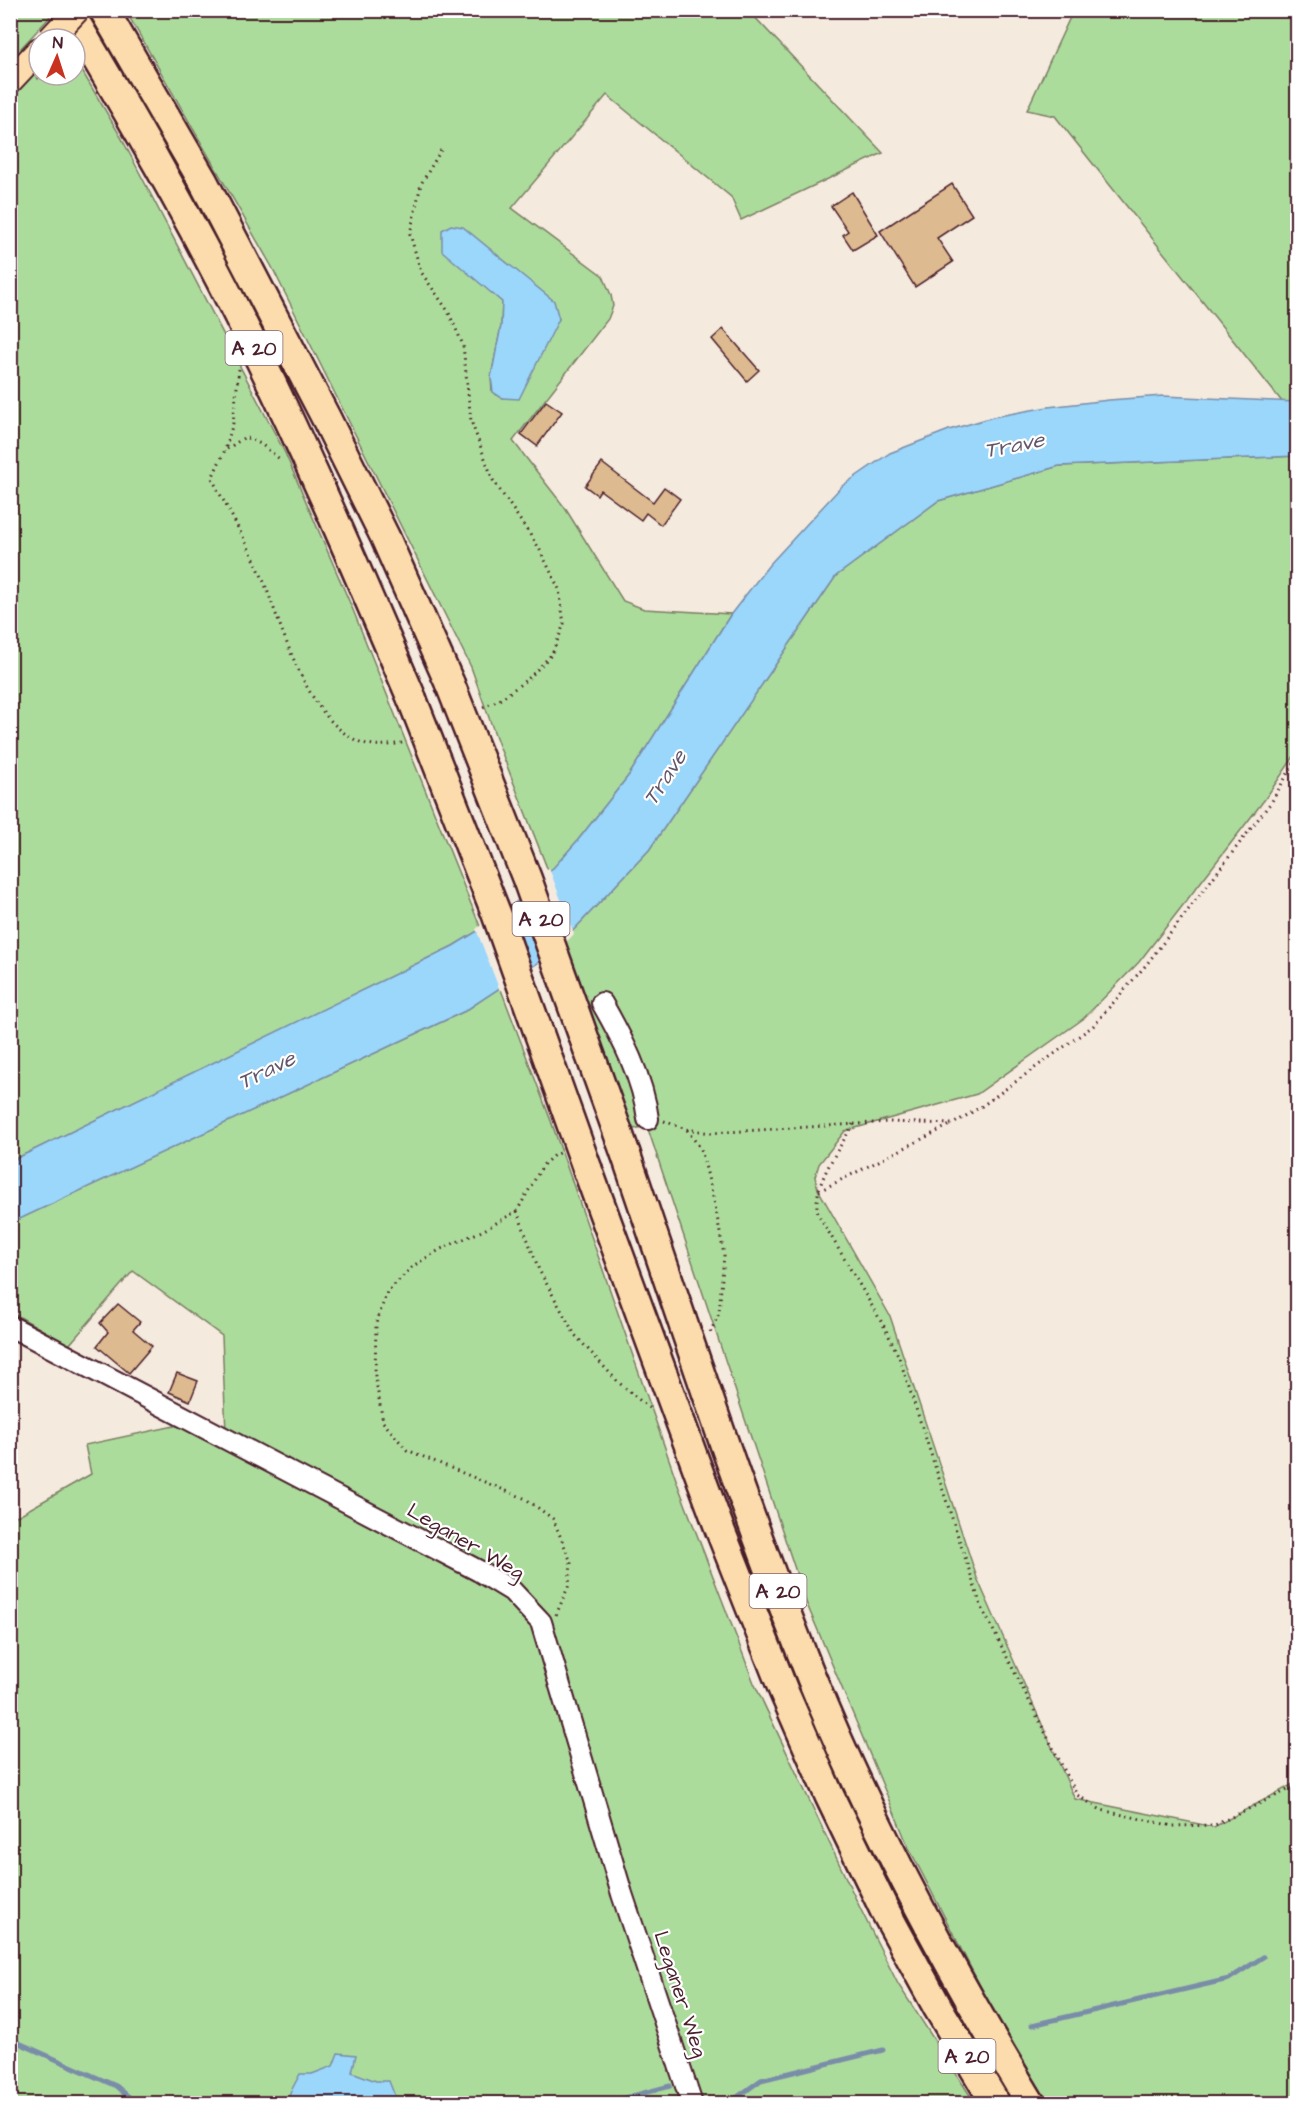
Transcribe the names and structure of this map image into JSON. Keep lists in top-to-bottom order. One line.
{"streets":{"highway":["A 20"],"street":["Leganer Weg"]},"water":["Trave"],"north":"top"}
